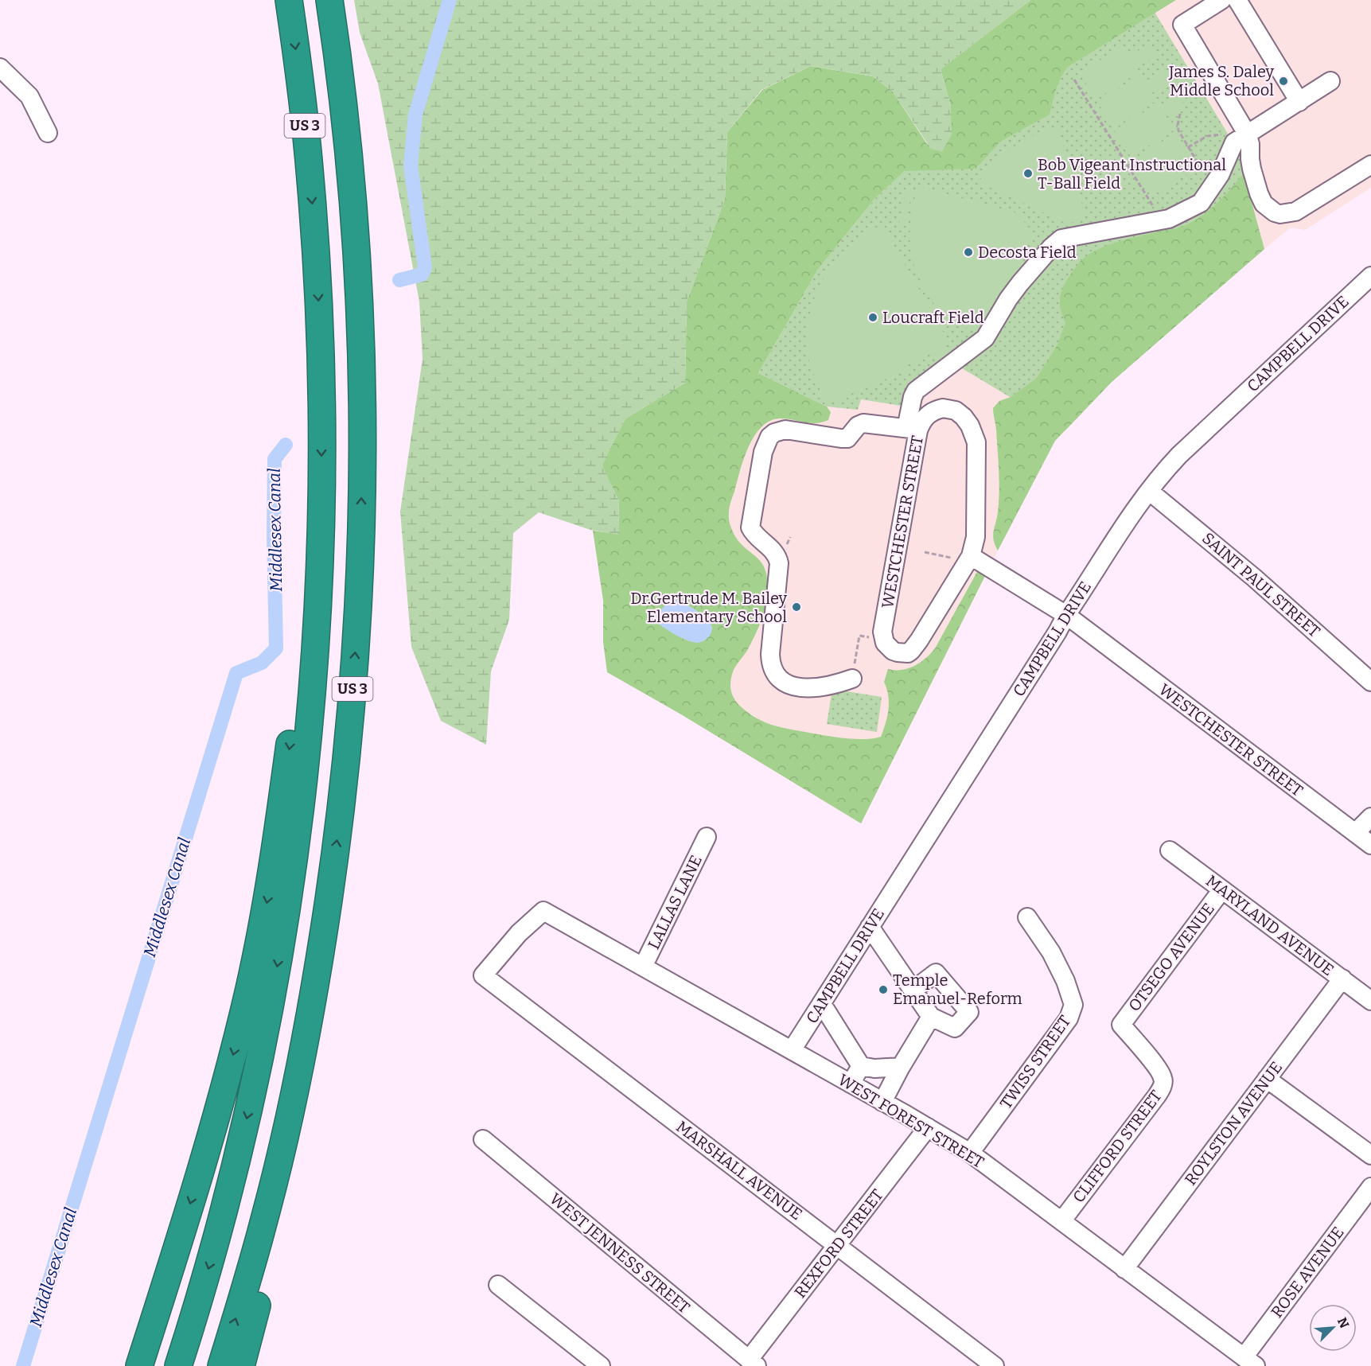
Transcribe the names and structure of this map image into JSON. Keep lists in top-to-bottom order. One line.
{"streets":{"highway":["US 3"],"street":["CAMPBELL DRIVE","WESTCHESTER STREET","SAINT PAUL STREET","LALLAS LANE","MARYLAND AVENUE","OTSEGO AVENUE","TWISS STREET","WEST FOREST STREET","ROYLSTON AVENUE","CLIFFORD STREET","MARSHALL AVENUE","REXFORD STREET","WEST JENNESS STREET","ROSE AVENUE"]},"crossings":[["CAMPBELL DRIVE","WESTCHESTER STREET"],["CAMPBELL DRIVE","SAINT PAUL STREET"],["CAMPBELL DRIVE","WEST FOREST STREET"],["LALLAS LANE","WEST FOREST STREET"],["MARYLAND AVENUE","OTSEGO AVENUE"],["MARYLAND AVENUE","ROYLSTON AVENUE"],["OTSEGO AVENUE","CLIFFORD STREET"],["TWISS STREET","WEST FOREST STREET"],["WEST FOREST STREET","ROYLSTON AVENUE"],["WEST FOREST STREET","CLIFFORD STREET"],["WEST FOREST STREET","MARSHALL AVENUE"],["WEST FOREST STREET","REXFORD STREET"],["WEST FOREST STREET","ROSE AVENUE"],["MARSHALL AVENUE","REXFORD STREET"],["REXFORD STREET","WEST JENNESS STREET"]],"water":["Middlesex Canal"],"places":["James S. Daley Middle School","Bob Vigeant Instructional T-Ball Field","Decosta Field","Loucraft Field","Dr.Gertrude M. Bailey Elementary School","Temple Emanuel-Reform"],"north":"top right"}
